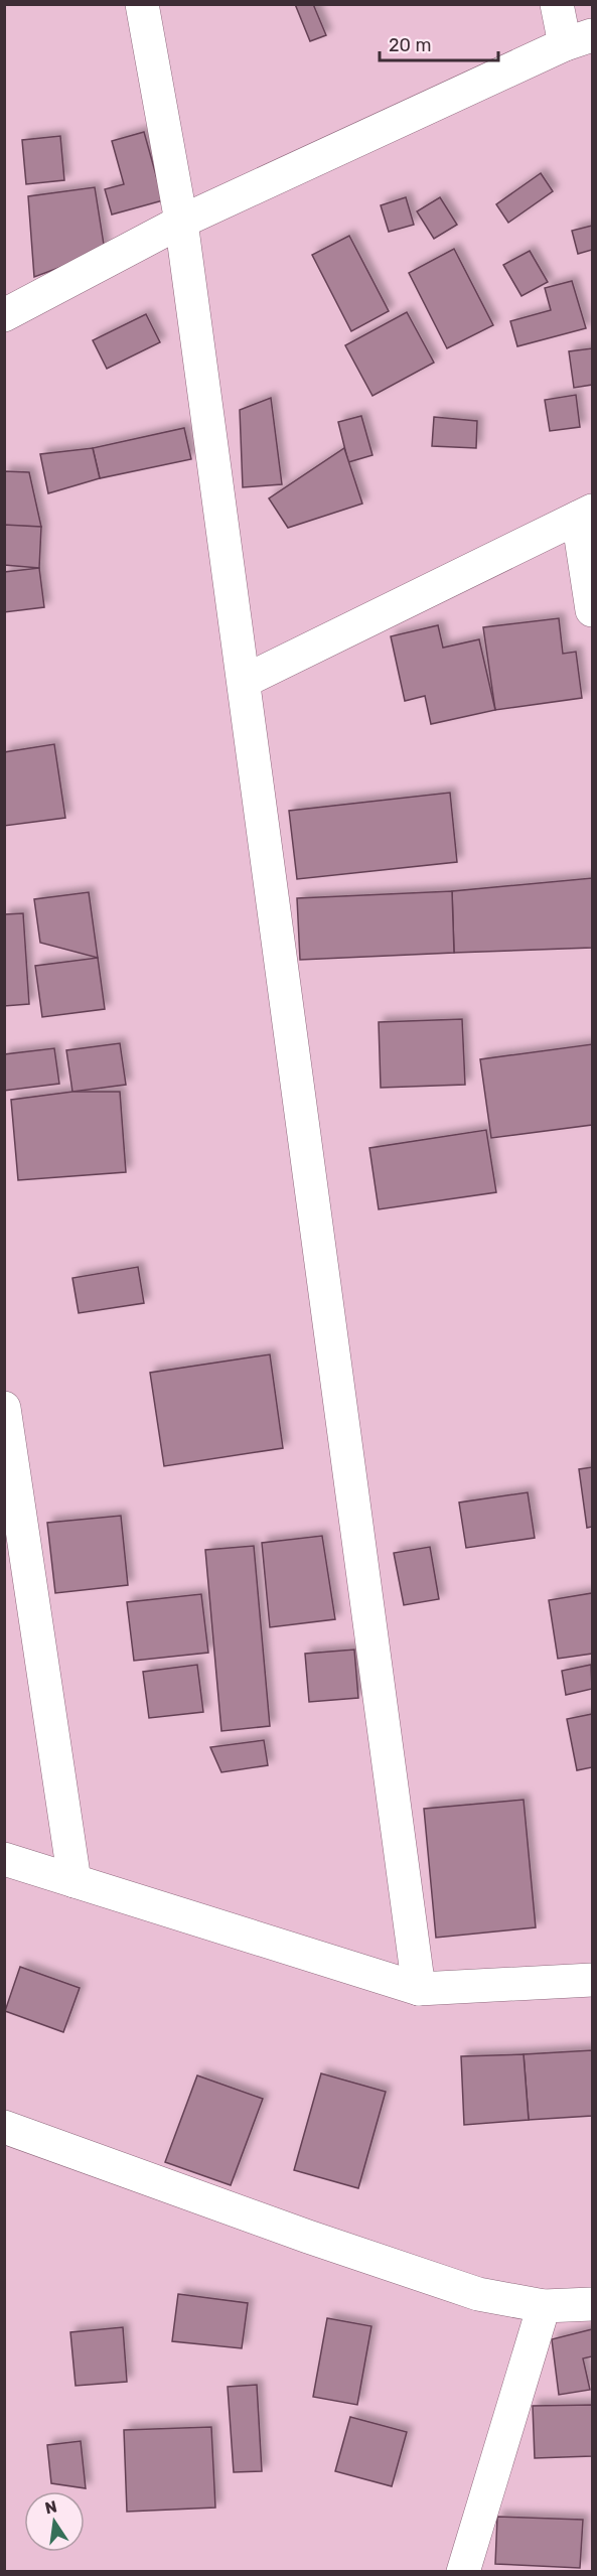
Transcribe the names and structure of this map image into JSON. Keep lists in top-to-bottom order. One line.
{"scale_bar":"20 m","north":"top"}
